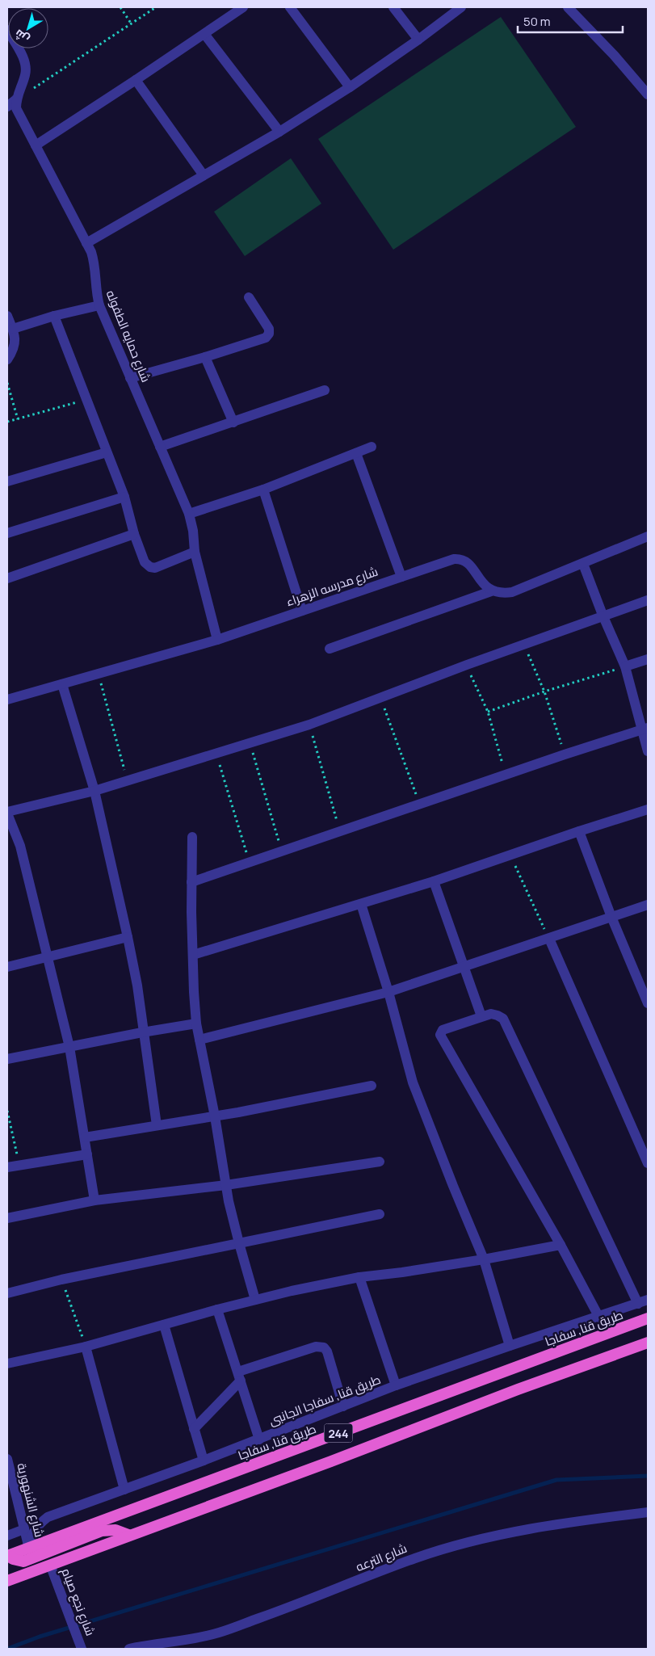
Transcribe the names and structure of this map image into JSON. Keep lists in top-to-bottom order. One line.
{"streets":{"highway":["طريق قنا, سفاجا","244"],"street":["شارع حمايه الطفوله","شارع مدرسه الزهراء","طريق قنا, سفاجا الجانبى","شارع الشنهورية","شارع الترعه","شارع نجع صيام"]},"crossings":[["شارع حمايه الطفوله","شارع مدرسه الزهراء"],["طريق قنا, سفاجا","طريق قنا, سفاجا الجانبى"],["طريق قنا, سفاجا","244"],["طريق قنا, سفاجا","شارع الشنهورية"],["طريق قنا, سفاجا الجانبى","244"],["طريق قنا, سفاجا الجانبى","شارع الشنهورية"],["244","شارع الشنهورية"],["244","شارع نجع صيام"]],"scale_bar":"50 m","north":"bottom left"}
